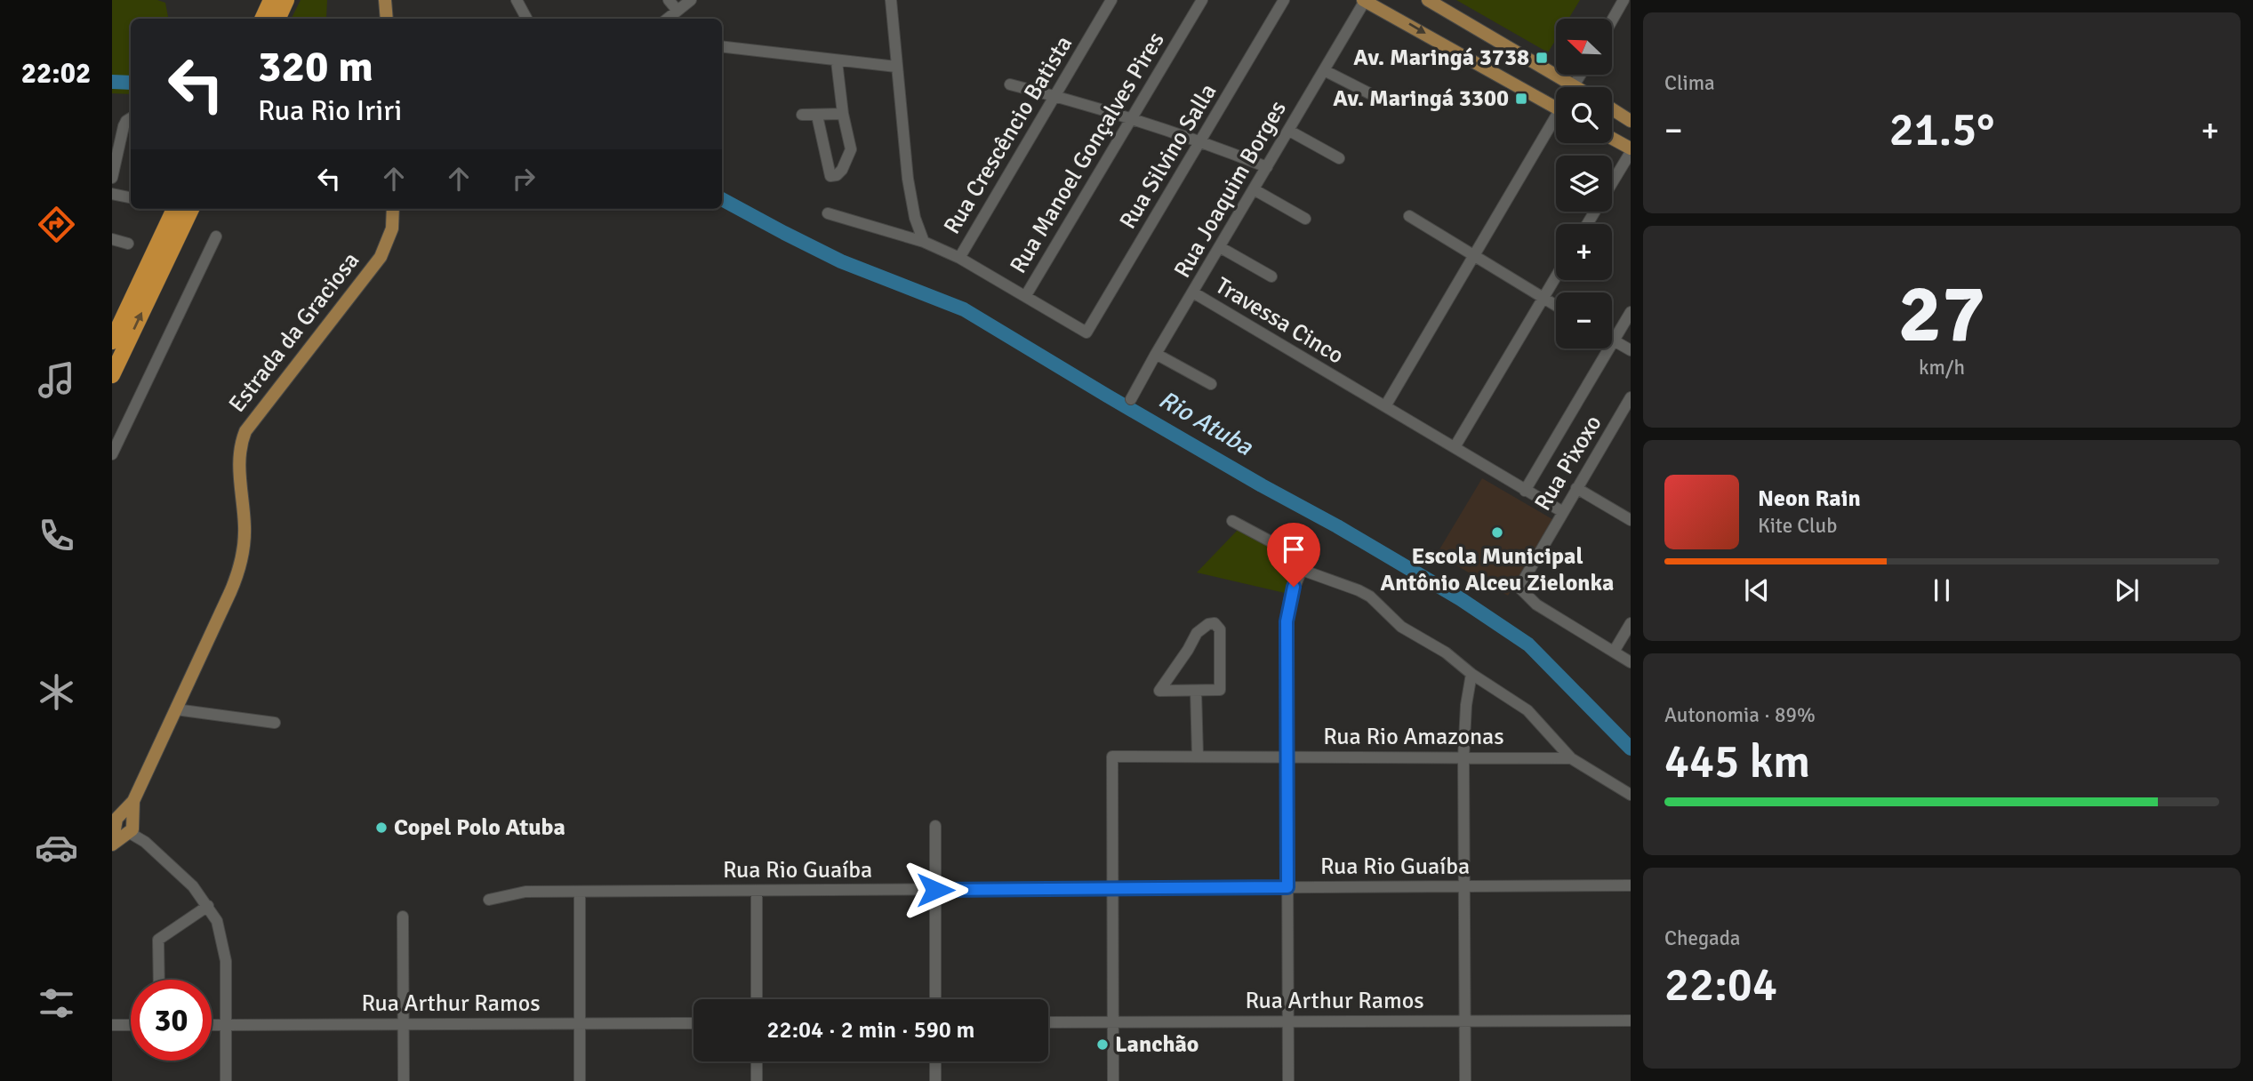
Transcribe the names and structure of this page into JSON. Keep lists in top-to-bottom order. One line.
{"streets":{"main road":["Estrada da Graciosa"],"street":["Rua Crescêncio Batista","Rua Manoel Gonçalves Pires","Rua Silvino Salla","Rua Joaquim Borges","Travessa Cinco","Rua Pixoxo","Rua Rio Amazonas","Rua Rio Guaíba","Rua Arthur Ramos"]},"crossings":[["Rua Manoel Gonçalves Pires","Rua Silvino Salla"],["Rua Joaquim Borges","Travessa Cinco"],["Travessa Cinco","Rua Pixoxo"],["Rua Rio Amazonas","Rua Rio Guaíba"]],"water":["Rio Atuba"],"places":{"transit":["Av. Maringá 3738","Av. Maringá 3300"],"other":["Escola Municipal Antônio Alceu Zielonka","Copel Polo Atuba","Lanchão"]},"north":"top left","page":{"tabs":"22:02","tile":["Clima",["27","km/h"],["Autonomia · 89%","445 km"],["Chegada","22:04"]],"map_buttons":["+","−"],"turn":["320 m","Rua Rio Iriri"],"heat":["−","21.5°","+"],"song":["Neon Rain","Kite Club"],"limit":"30","trip":"22:04 · 2 min · 590 m"}}
